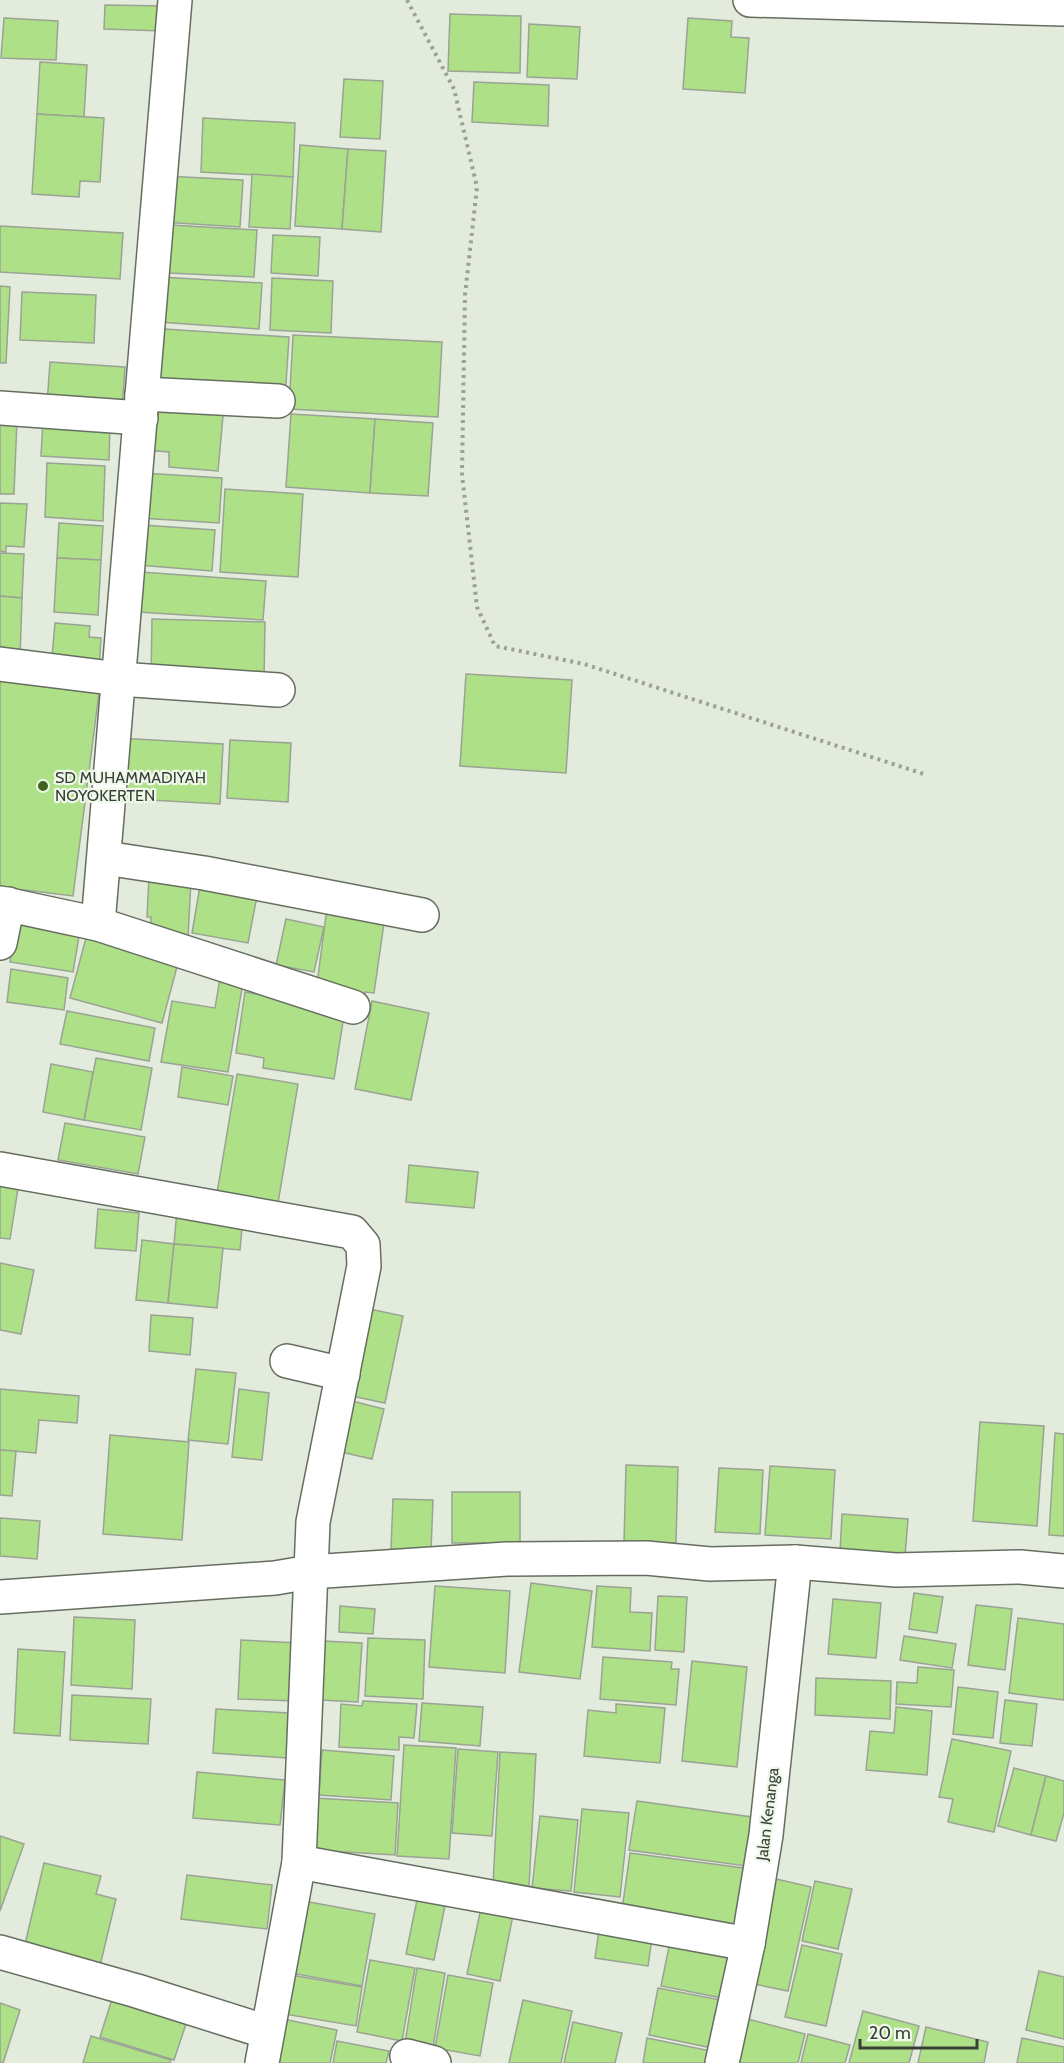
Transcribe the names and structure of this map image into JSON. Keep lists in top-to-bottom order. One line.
{"streets":{"street":["Jalan Kenanga"]},"places":["SD MUHAMMADIYAH NOYOKERTEN"],"scale_bar":"20 m"}
